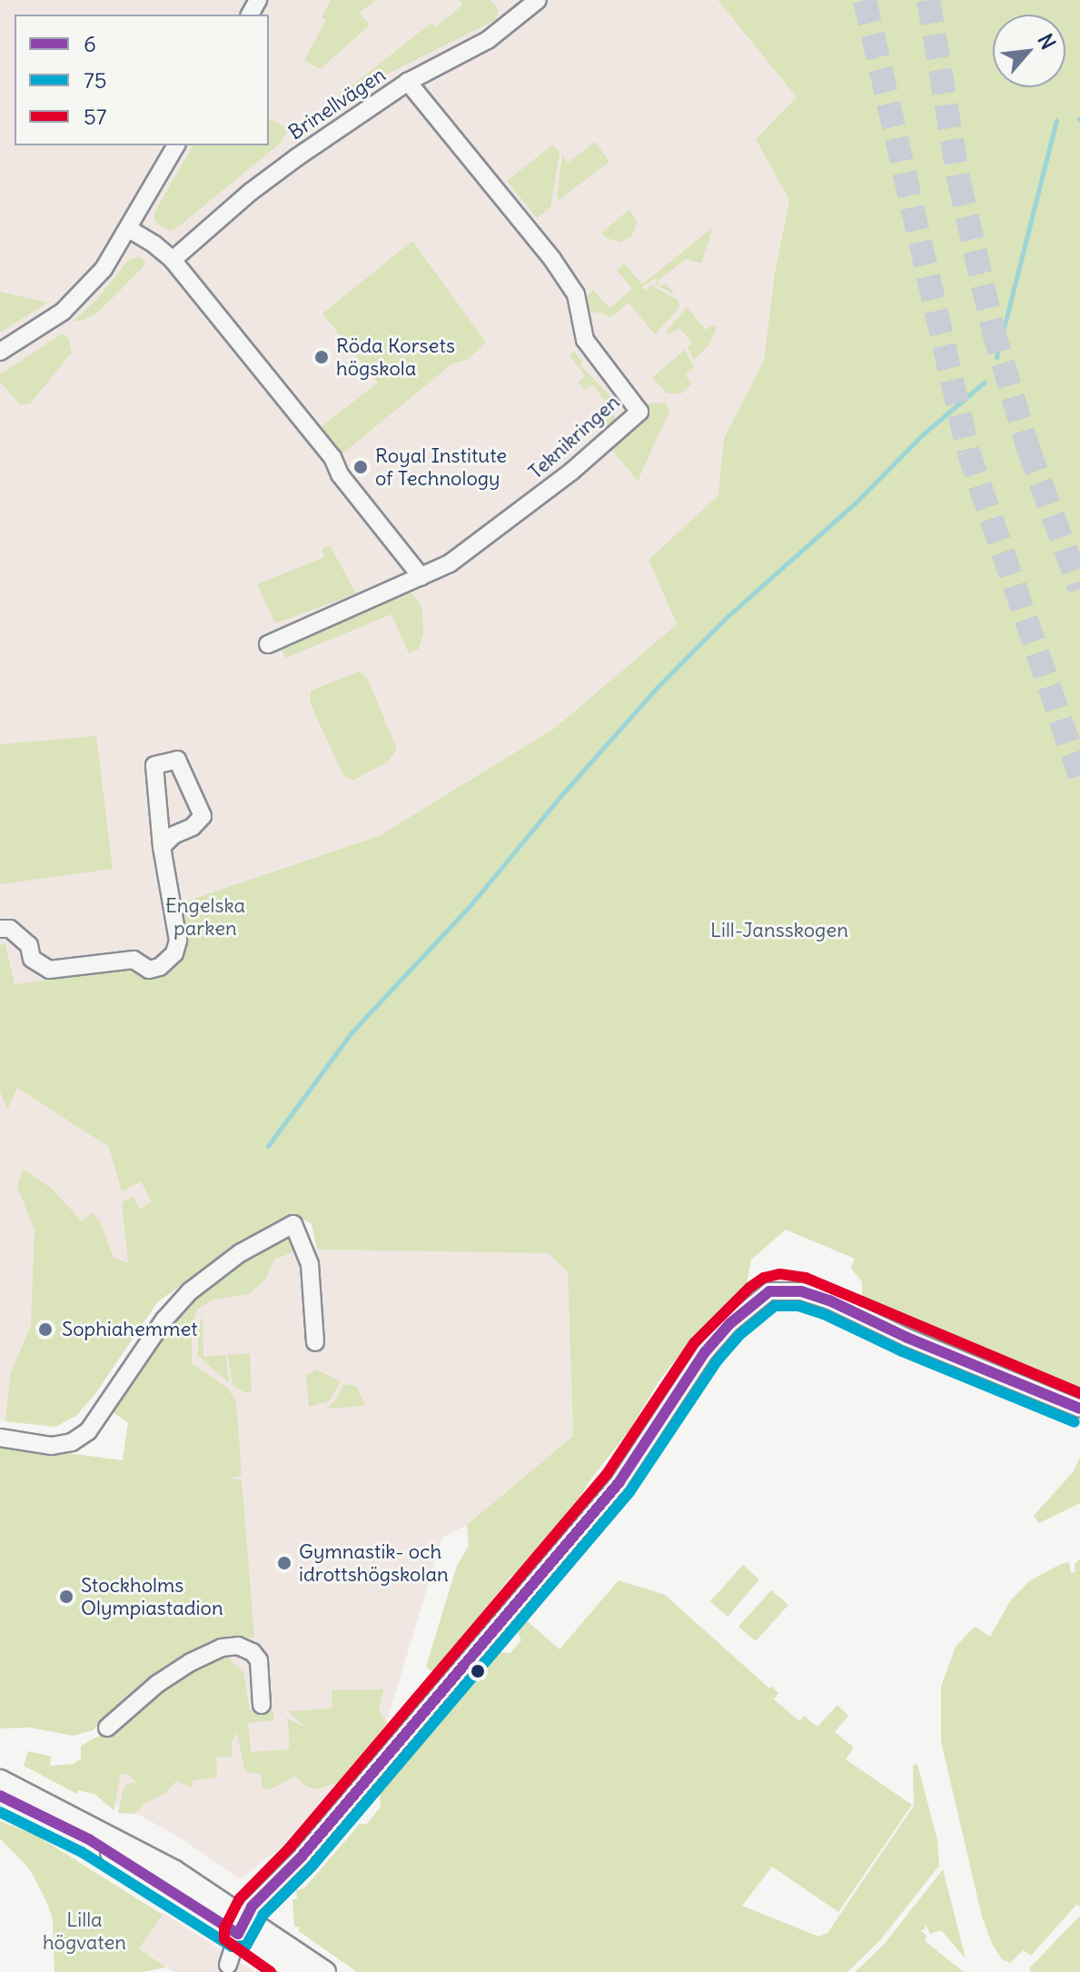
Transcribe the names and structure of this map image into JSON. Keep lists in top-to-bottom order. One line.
{"streets":{"street":["Brinellvägen","Teknikringen"]},"crossings":[["Brinellvägen","Teknikringen"]],"parks":["Engelska parken","Lill-Jansskogen","Lilla högvaten"],"places":["Röda Korsets högskola","Royal Institute of Technology","Sophiahemmet","Gymnastik- och idrottshögskolan","Stockholms Olympiastadion"],"lines":["transit line 57","transit line 6","transit line 75"],"legend":["6","75","57"],"north":"top right"}
